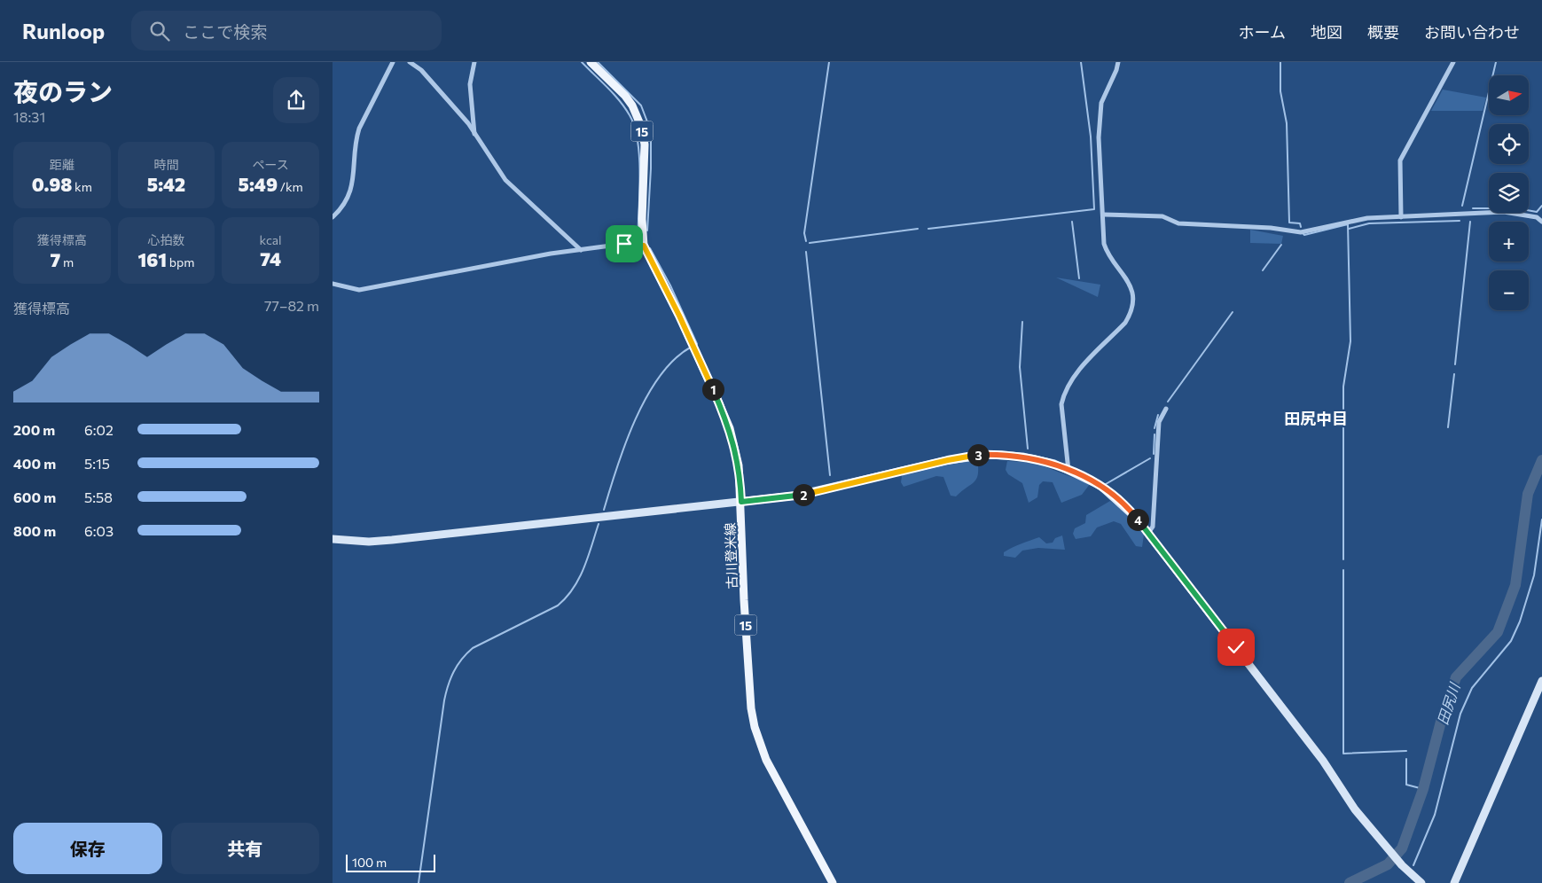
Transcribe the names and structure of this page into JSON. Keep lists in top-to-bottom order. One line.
{"streets":{"main road":["15","古川登米線"]},"districts":["田尻中目"],"water":["田尻川"],"scale_bar":"100 m","north":"right","page":{"header":"Runloop","search":"ここで検索","nav":["ホーム","地図","概要","お問い合わせ"],"heading":["夜のラン","18:31"],"map_buttons":["+","−"],"stats":[["距離","0.98 km"],["時間","5:42"],["ペース","5:49 /km"],["獲得標高","7 m"],["心拍数","161 bpm"],["kcal","74"]],"chart":["獲得標高","77–82 m"],"pins":["1","3","2","4"],"list":[{"name":"200 m","note":"6:02"},{"name":"400 m","note":"5:15"},{"name":"600 m","note":"5:58"},{"name":"800 m","note":"6:03"}],"buttons":["保存","共有"],"scale":"100 m"}}
